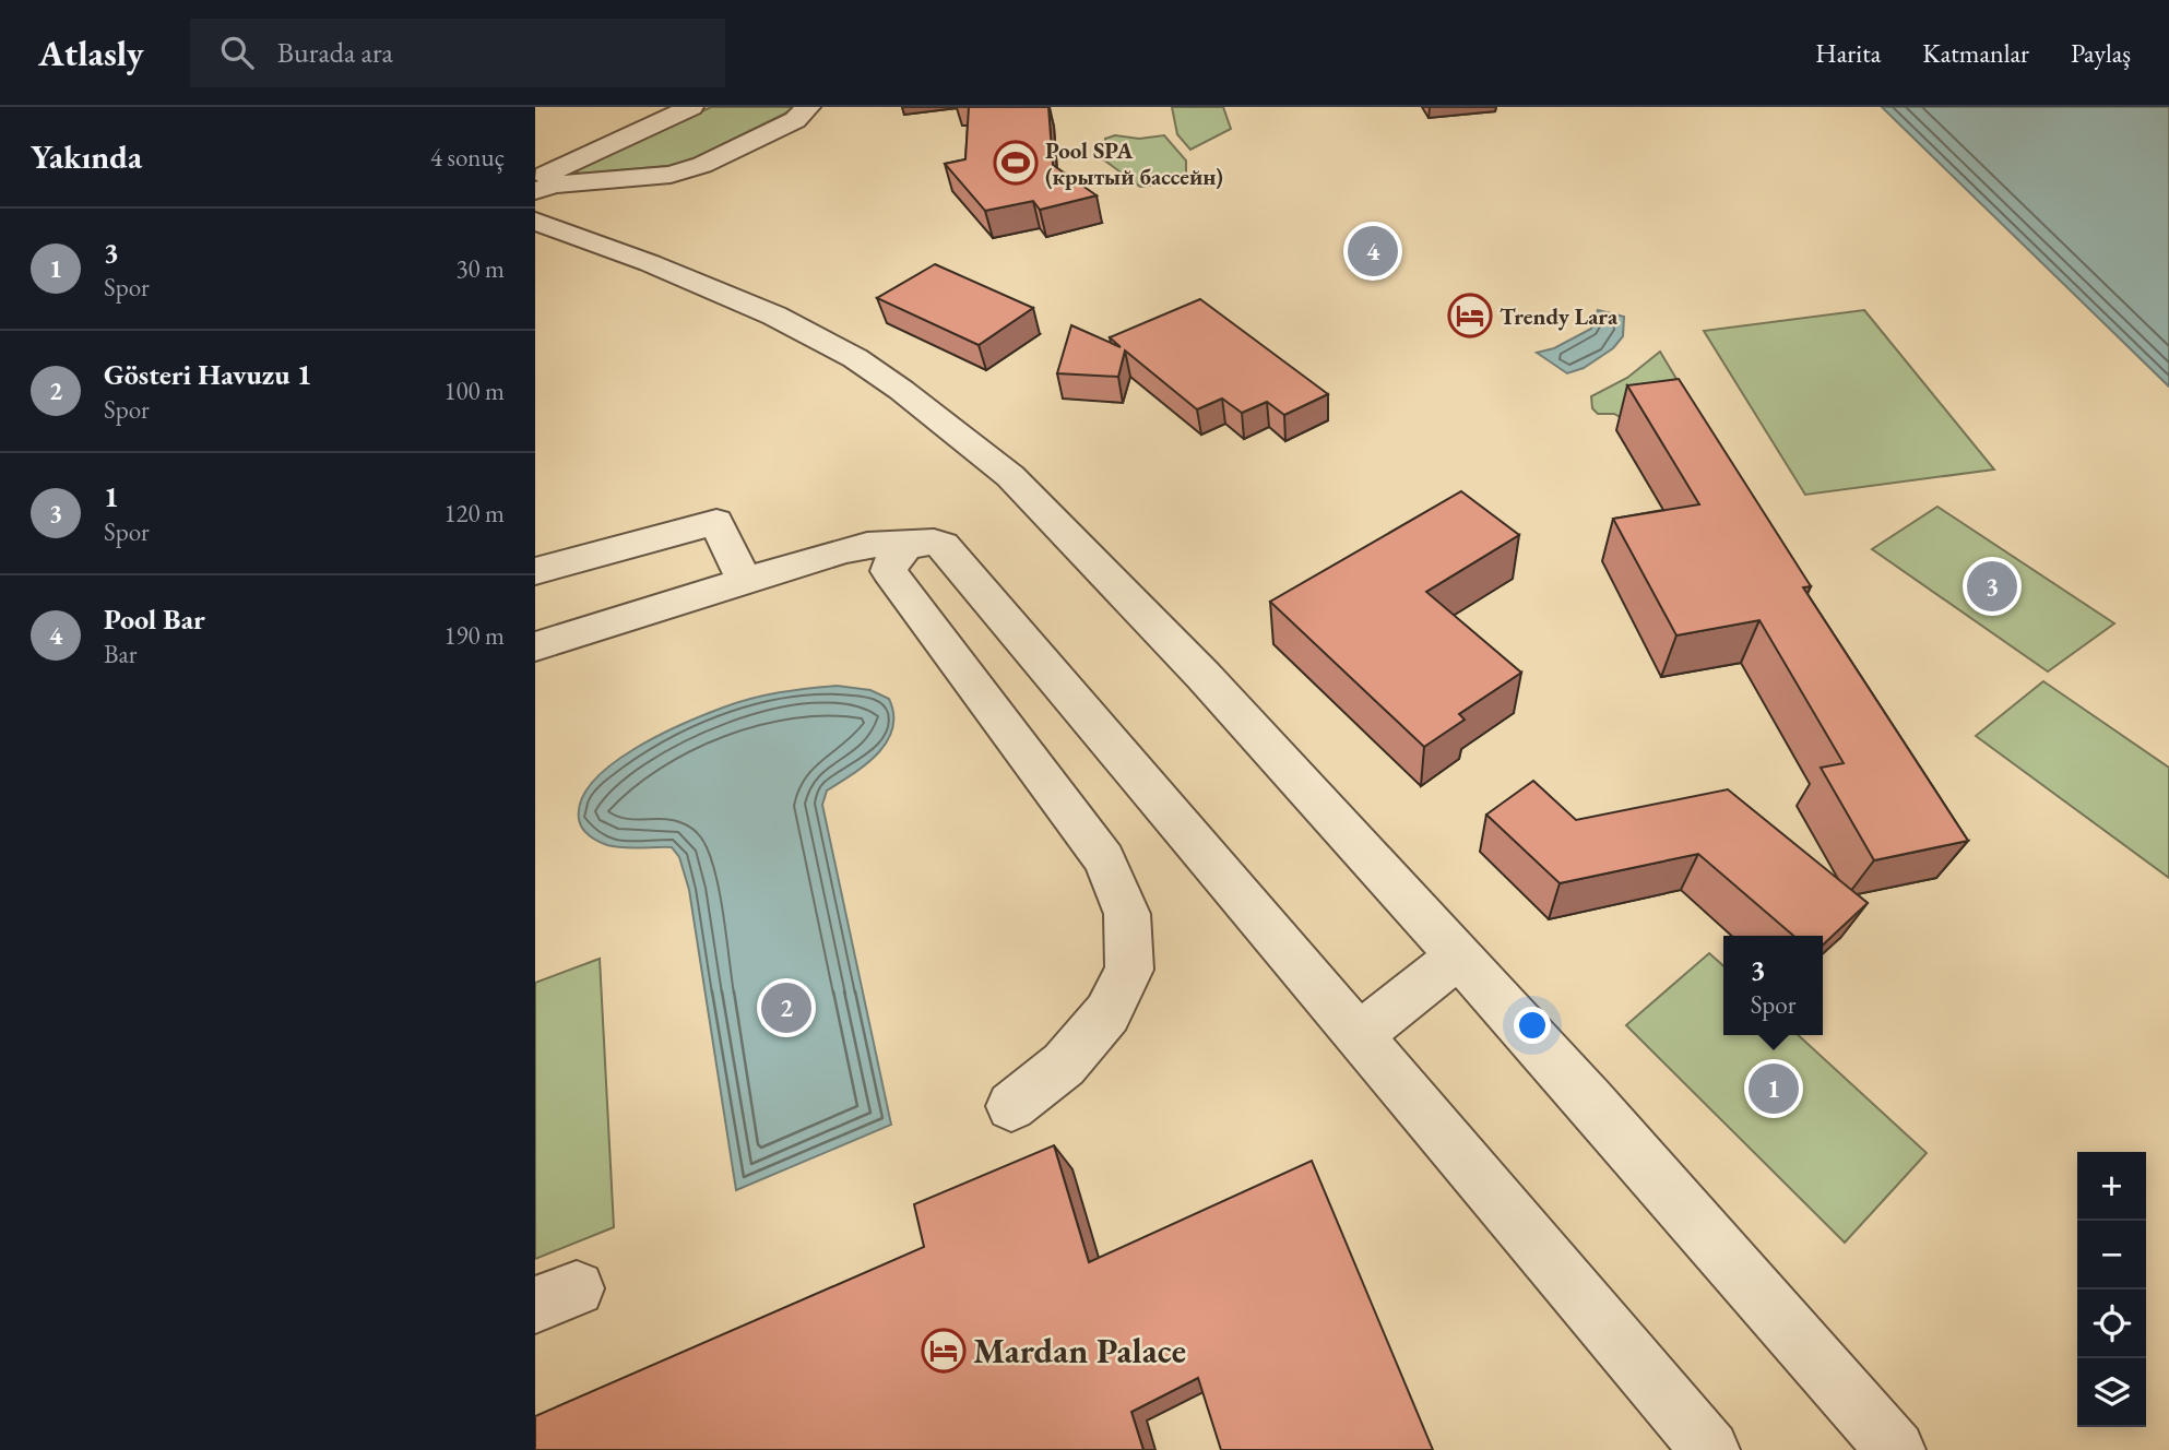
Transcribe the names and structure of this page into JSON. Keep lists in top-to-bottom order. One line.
{"places":{"sports":["Pool SPA (крытый бассейн)"],"hotel":["Trendy Lara","Mardan Palace"]},"page":{"header":"Atlasly","search":"Burada ara","nav":["Harita","Katmanlar","Paylaş"],"heading":["Yakında","4 sonuç"],"list":[{"mark":"1","name":"3","note":"Spor","value":"30 m"},{"mark":"2","name":"Gösteri Havuzu 1","note":"Spor","value":"100 m"},{"mark":"3","name":"1","note":"Spor","value":"120 m"},{"mark":"4","name":"Pool Bar","note":"Bar","value":"190 m"}],"pins":["4","3","2","1"],"popup":["3","Spor"],"map_buttons":["+","−"]}}
